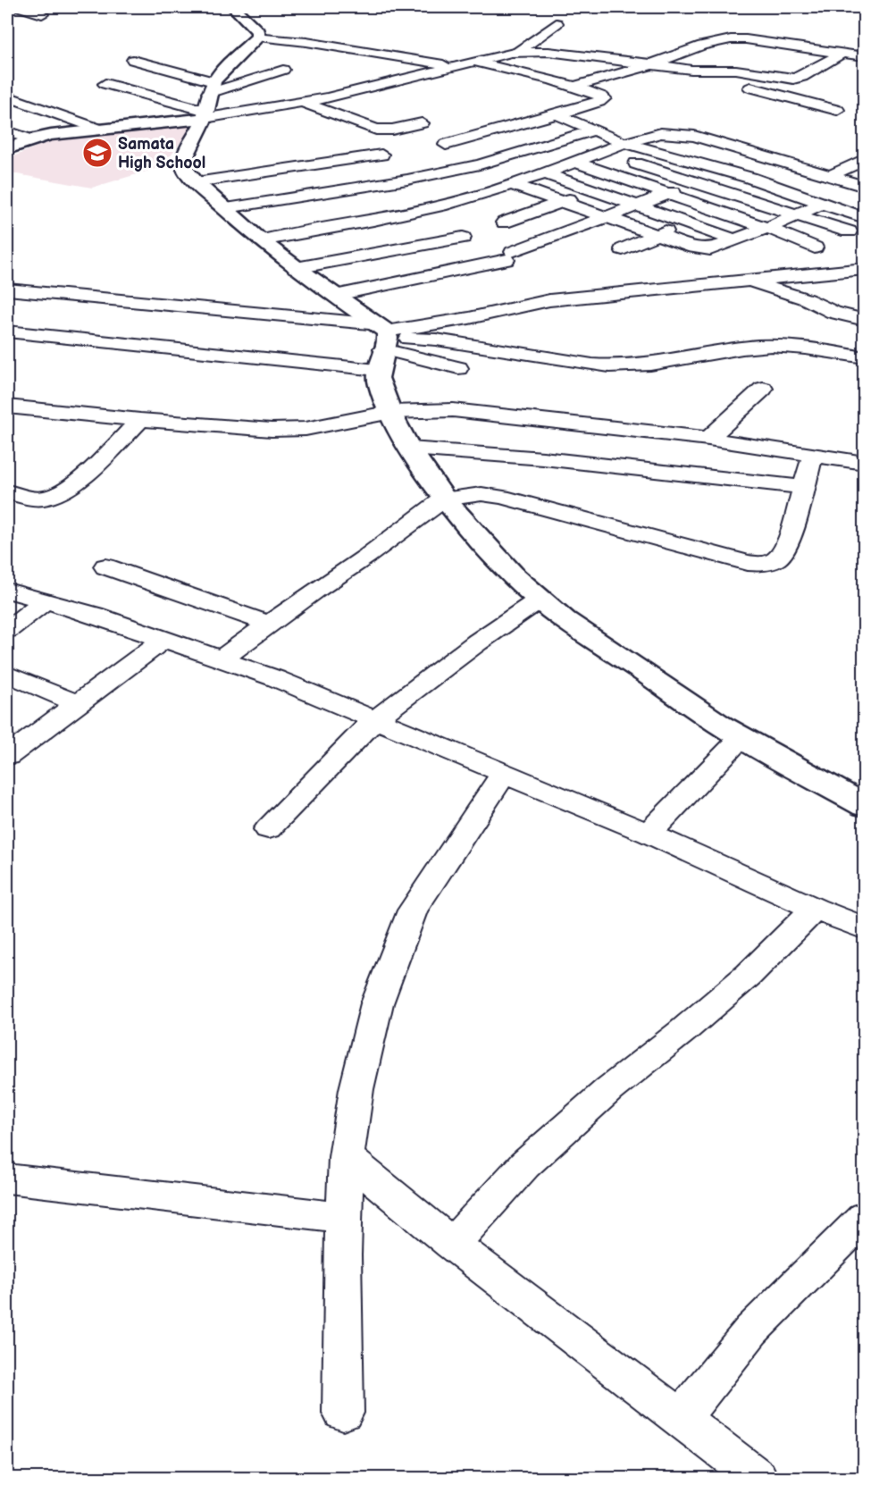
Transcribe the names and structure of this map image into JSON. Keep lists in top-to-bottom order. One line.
{"places":{"school or university":["Samata High School"]}}
